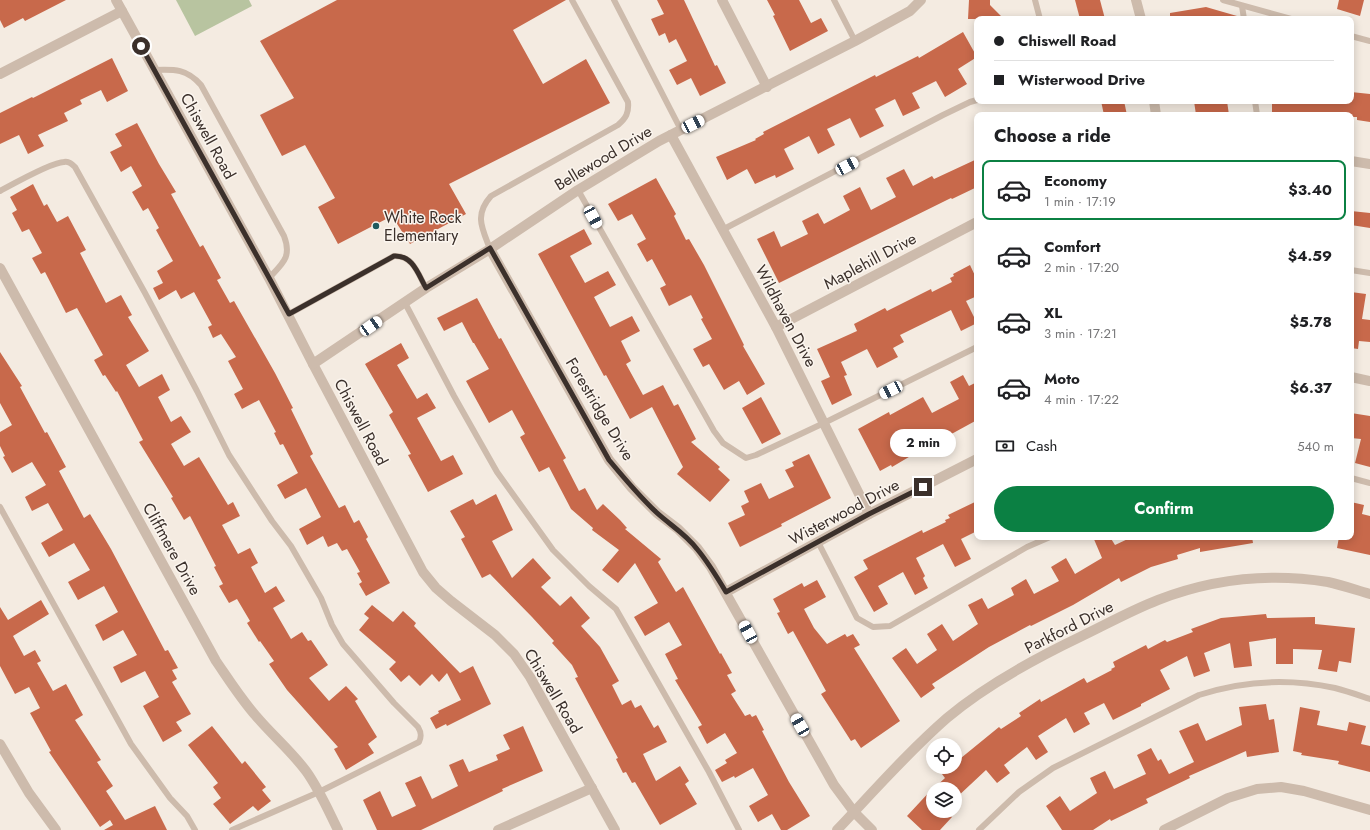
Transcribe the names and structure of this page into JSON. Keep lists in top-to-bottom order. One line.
{"streets":{"street":["Chiswell Road","Bellewood Drive","Maplehill Drive","Wildhaven Drive","Forestridge Drive","Wisterwood Drive","Cliffmere Drive","Parkford Drive"]},"crossings":[["Chiswell Road","Bellewood Drive"],["Bellewood Drive","Wildhaven Drive"],["Bellewood Drive","Forestridge Drive"],["Maplehill Drive","Wildhaven Drive"],["Wildhaven Drive","Wisterwood Drive"],["Forestridge Drive","Wisterwood Drive"],["Forestridge Drive","Parkford Drive"]],"places":["White Rock Elementary"],"page":{"banner":["Chiswell Road","Wisterwood Drive"],"heading":"Choose a ride","list":[{"name":"Economy","note":"1 min · 17:19","value":"$3.40"},{"name":"Comfort","note":"2 min · 17:20","value":"$4.59"},{"name":"XL","note":"3 min · 17:21","value":"$5.78"},{"name":"Moto","note":"4 min · 17:22","value":"$6.37"}],"pay":["Cash","540 m"],"bubble":"2 min","buttons":"Confirm"}}
